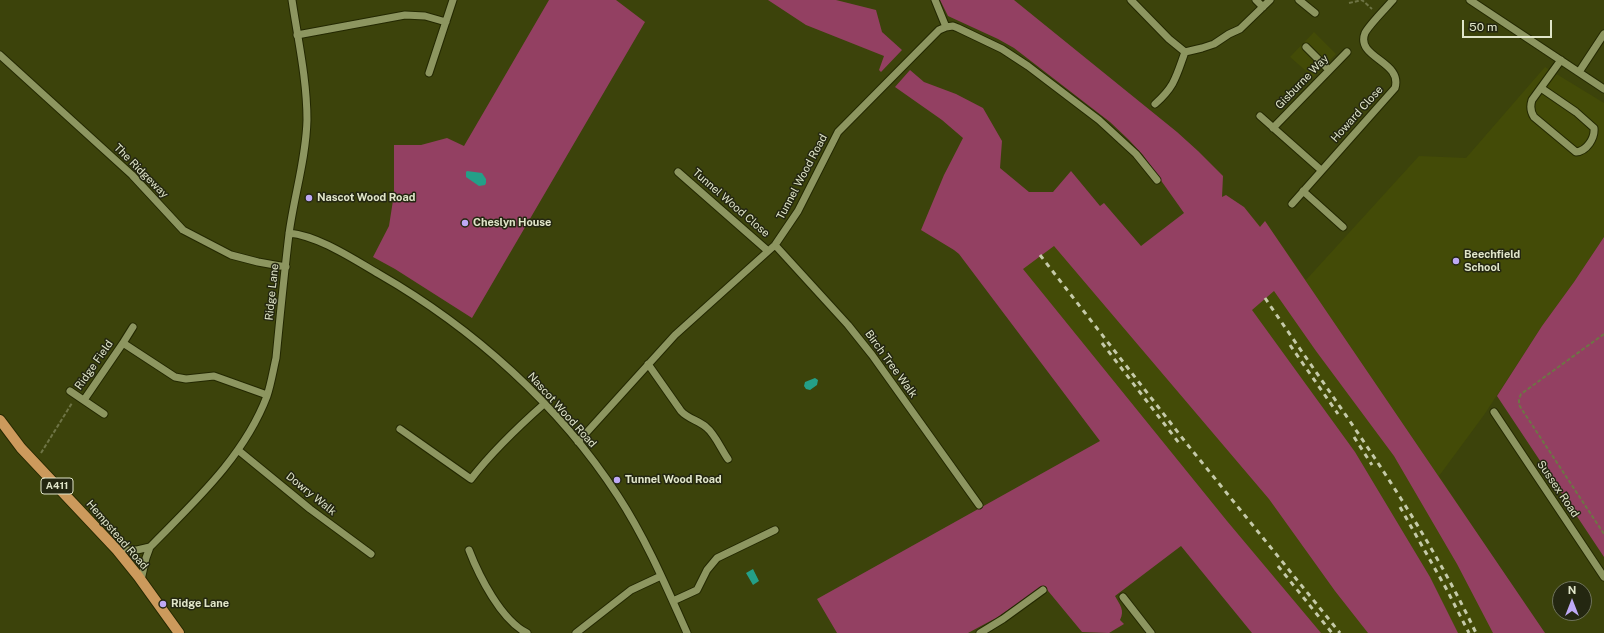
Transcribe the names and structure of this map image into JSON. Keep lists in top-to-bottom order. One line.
{"streets":{"main road":["A411","Hempstead Road"],"street":["Gisburne Way","Howard Close","The Ridgeway","Tunnel Wood Road","Tunnel Wood Close","Ridge Lane","Birch Tree Walk","Ridge Field","Nascot Wood Road","Sussex Road","Dowry Walk"]},"crossings":[["The Ridgeway","Ridge Lane"],["Tunnel Wood Road","Tunnel Wood Close"],["Tunnel Wood Road","Birch Tree Walk"],["Tunnel Wood Road","Nascot Wood Road"],["Ridge Lane","Ridge Field"],["Ridge Lane","Nascot Wood Road"],["Ridge Lane","Dowry Walk"],["Ridge Lane","Hempstead Road"]],"places":["Nascot Wood Road","Cheslyn House","Beechfield School","Tunnel Wood Road","Ridge Lane"],"scale_bar":"50 m","north":"top"}
